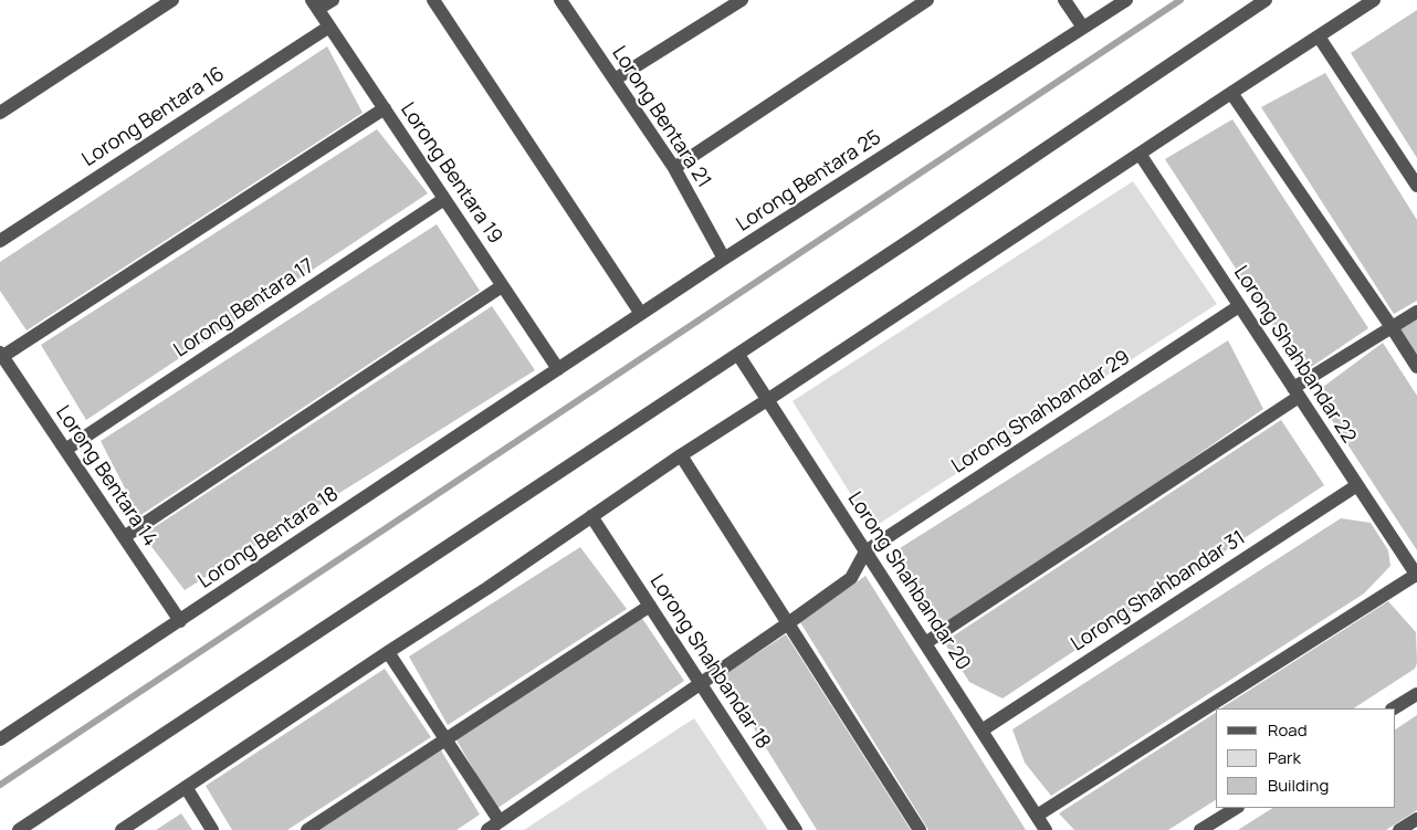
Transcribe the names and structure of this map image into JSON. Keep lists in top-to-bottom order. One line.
{"streets":{"street":["Lorong Bentara 16","Lorong Bentara 21","Lorong Bentara 19","Lorong Bentara 25","Lorong Bentara 17","Lorong Shahbandar 22","Lorong Shahbandar 29","Lorong Bentara 14","Lorong Bentara 18","Lorong Shahbandar 20","Lorong Shahbandar 31","Lorong Shahbandar 18"]},"crossings":[["Lorong Bentara 16","Lorong Bentara 19"],["Lorong Bentara 21","Lorong Bentara 25"],["Lorong Bentara 19","Lorong Bentara 25"],["Lorong Bentara 19","Lorong Bentara 17"],["Lorong Bentara 19","Lorong Bentara 18"],["Lorong Bentara 25","Lorong Bentara 18"],["Lorong Bentara 17","Lorong Bentara 14"],["Lorong Shahbandar 22","Lorong Shahbandar 29"],["Lorong Shahbandar 22","Lorong Shahbandar 31"],["Lorong Shahbandar 29","Lorong Shahbandar 20"],["Lorong Bentara 14","Lorong Bentara 18"],["Lorong Shahbandar 20","Lorong Shahbandar 31"]],"legend":["Road","Park","Building"]}
